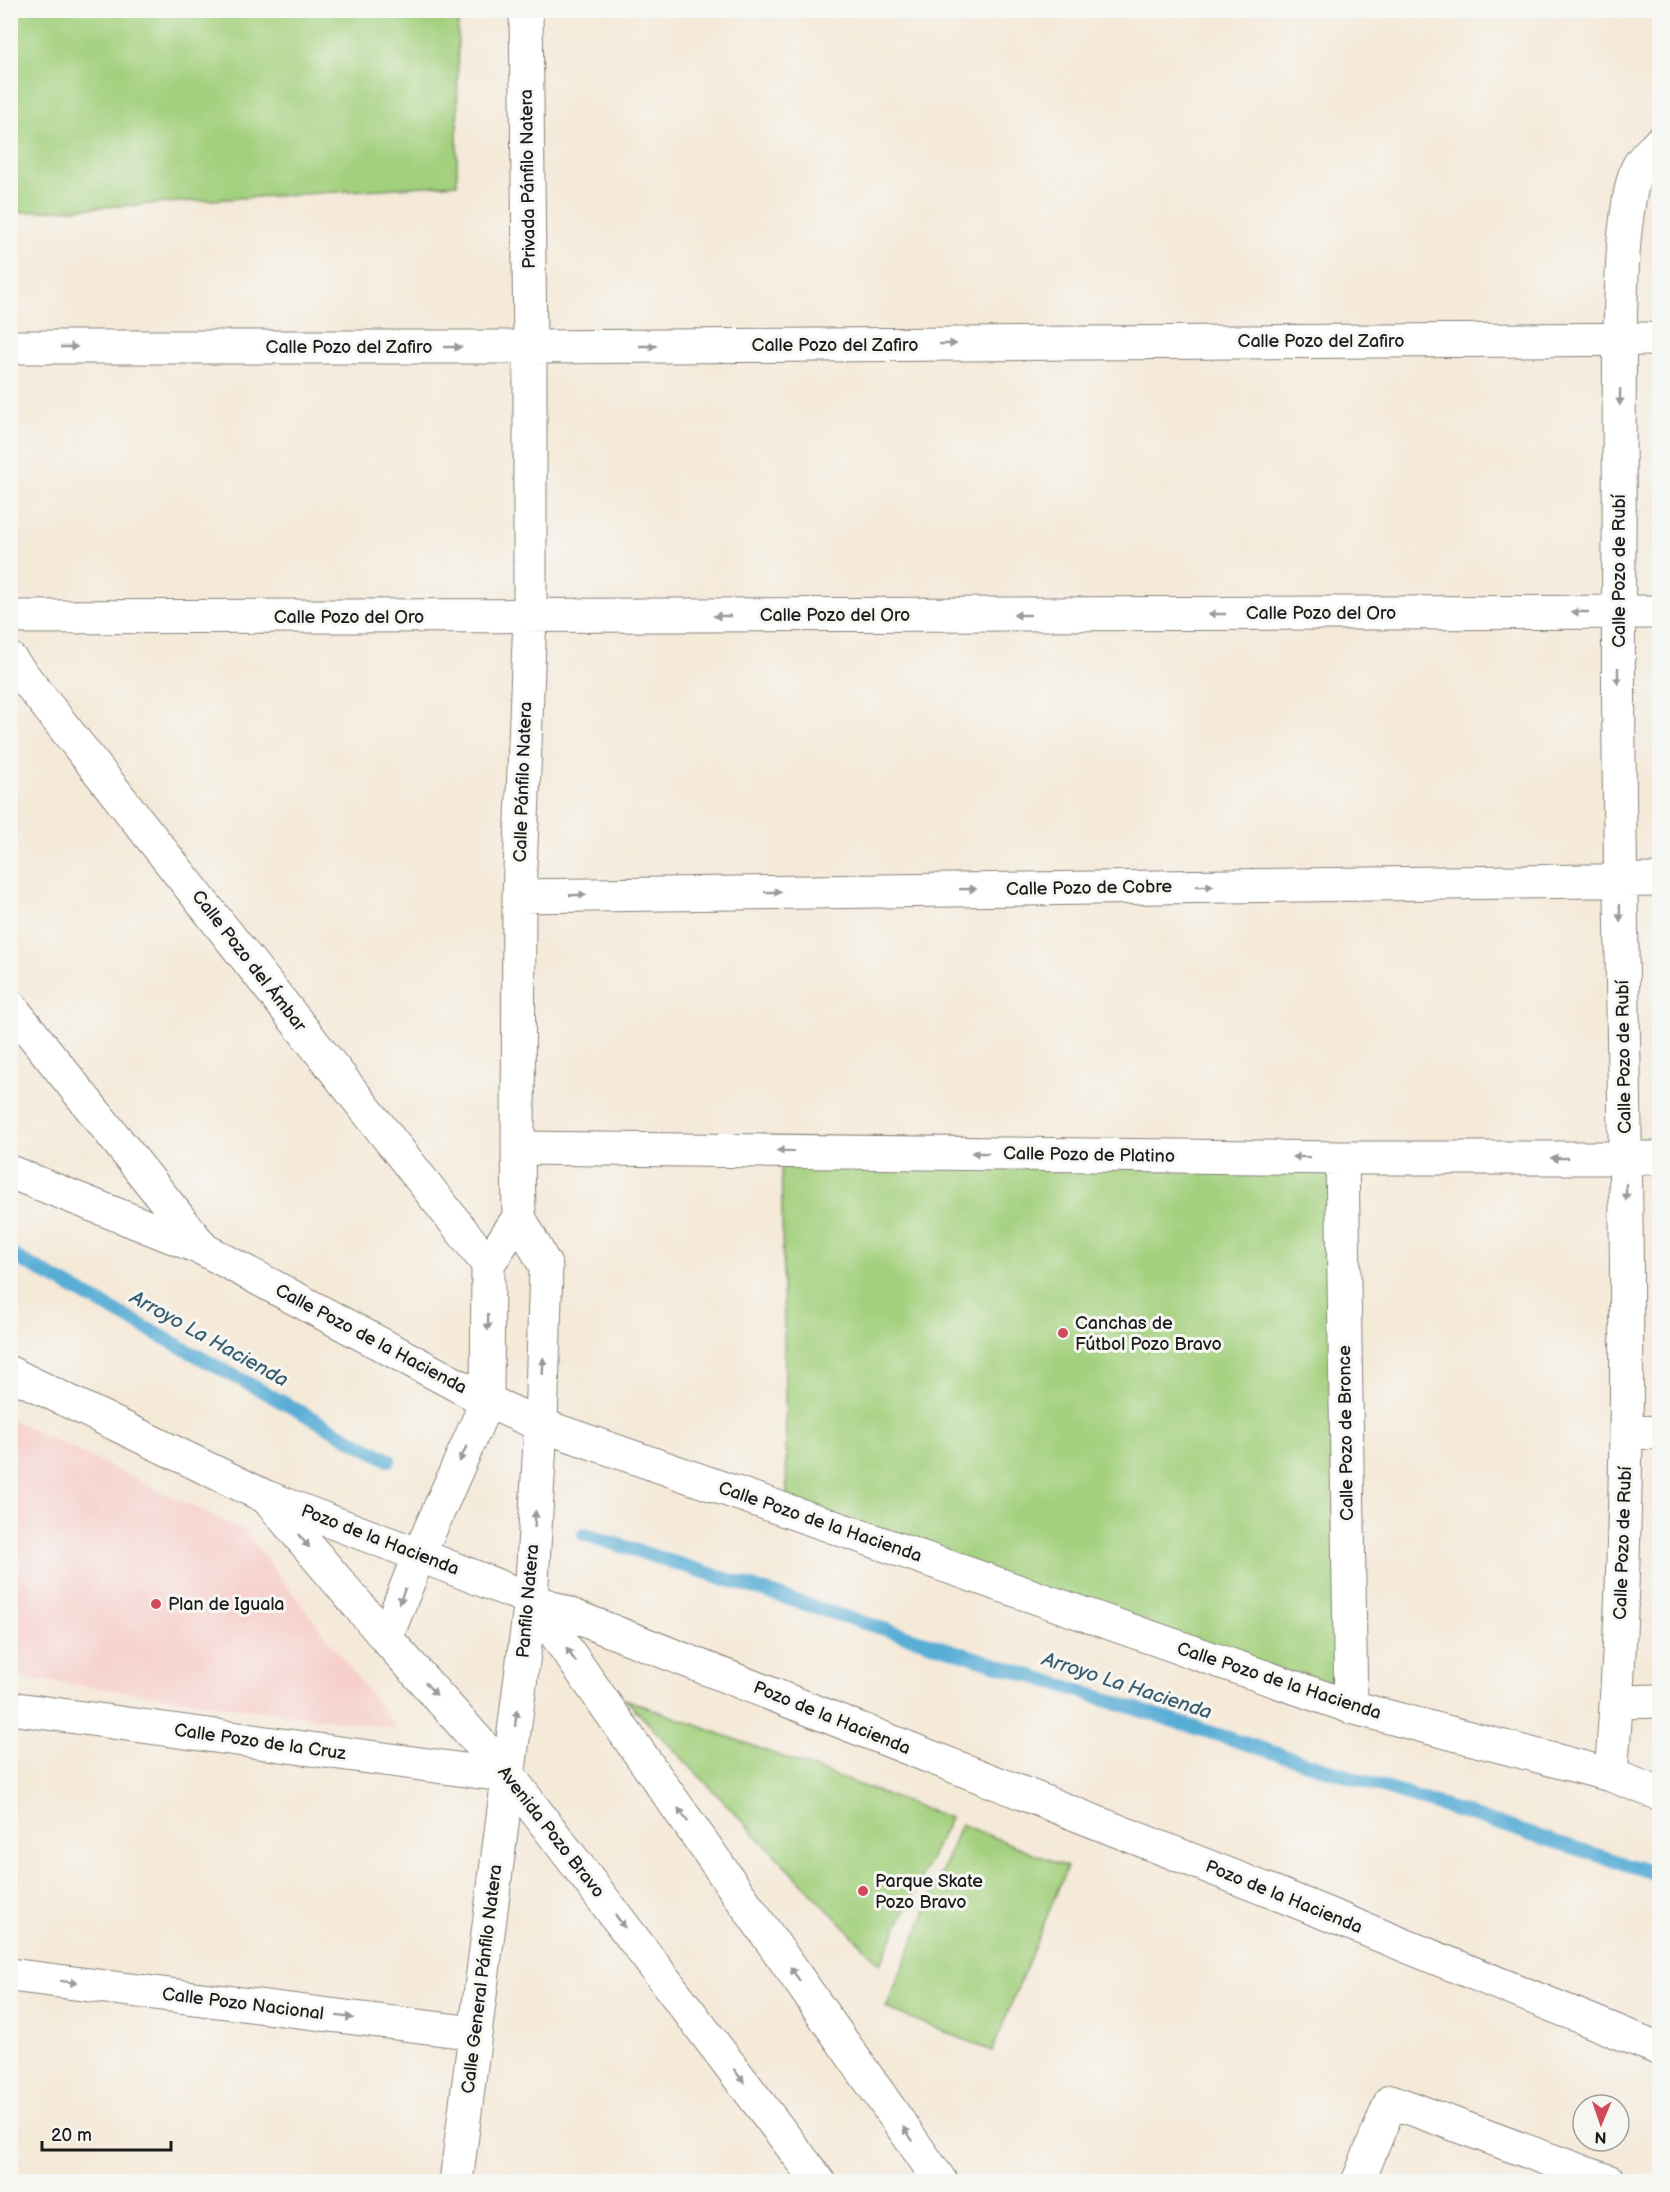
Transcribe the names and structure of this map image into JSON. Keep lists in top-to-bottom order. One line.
{"streets":{"street":["Privada Pánfilo Natera","Calle Pozo del Zafiro","Calle Pozo de Rubí","Calle Pozo del Oro","Calle Pánfilo Natera","Calle Pozo de Cobre","Calle Pozo del Ámbar","Calle Pozo de Platino","Calle Pozo de la Hacienda","Calle Pozo de Bronce","Pozo de la Hacienda","Panfilo Natera","Calle Pozo de la Cruz","Avenida Pozo Bravo","Calle General Pánfilo Natera","Calle Pozo Nacional"]},"crossings":[["Privada Pánfilo Natera","Calle Pozo del Zafiro"],["Privada Pánfilo Natera","Calle Pánfilo Natera"],["Calle Pozo del Zafiro","Calle Pozo de Rubí"],["Calle Pozo del Zafiro","Calle Pánfilo Natera"],["Calle Pozo de Rubí","Calle Pozo del Oro"],["Calle Pozo de Rubí","Calle Pozo de Cobre"],["Calle Pozo de Rubí","Calle Pozo de Platino"],["Calle Pozo de Rubí","Calle Pozo de la Hacienda"],["Calle Pozo del Oro","Calle Pánfilo Natera"],["Calle Pánfilo Natera","Calle Pozo de Cobre"],["Calle Pánfilo Natera","Calle Pozo de Platino"],["Calle Pozo de Platino","Calle Pozo de Bronce"],["Calle Pozo de la Hacienda","Calle Pozo de Bronce"],["Calle Pozo de la Hacienda","Panfilo Natera"],["Pozo de la Hacienda","Panfilo Natera"],["Pozo de la Hacienda","Avenida Pozo Bravo"],["Panfilo Natera","Calle Pozo de la Cruz"],["Panfilo Natera","Avenida Pozo Bravo"],["Panfilo Natera","Calle General Pánfilo Natera"],["Calle Pozo de la Cruz","Avenida Pozo Bravo"],["Calle Pozo de la Cruz","Calle General Pánfilo Natera"],["Avenida Pozo Bravo","Calle General Pánfilo Natera"],["Calle General Pánfilo Natera","Calle Pozo Nacional"]],"one_way":["Calle Pozo del Zafiro","Calle Pozo de Rubí","Calle Pozo del Oro","Calle Pozo de Cobre","Calle Pozo de Platino","Calle Pozo Nacional"],"water":["Arroyo La Hacienda"],"places":["Canchas de Fútbol Pozo Bravo","Plan de Iguala","Parque Skate Pozo Bravo"],"scale_bar":"20 m","north":"bottom"}
